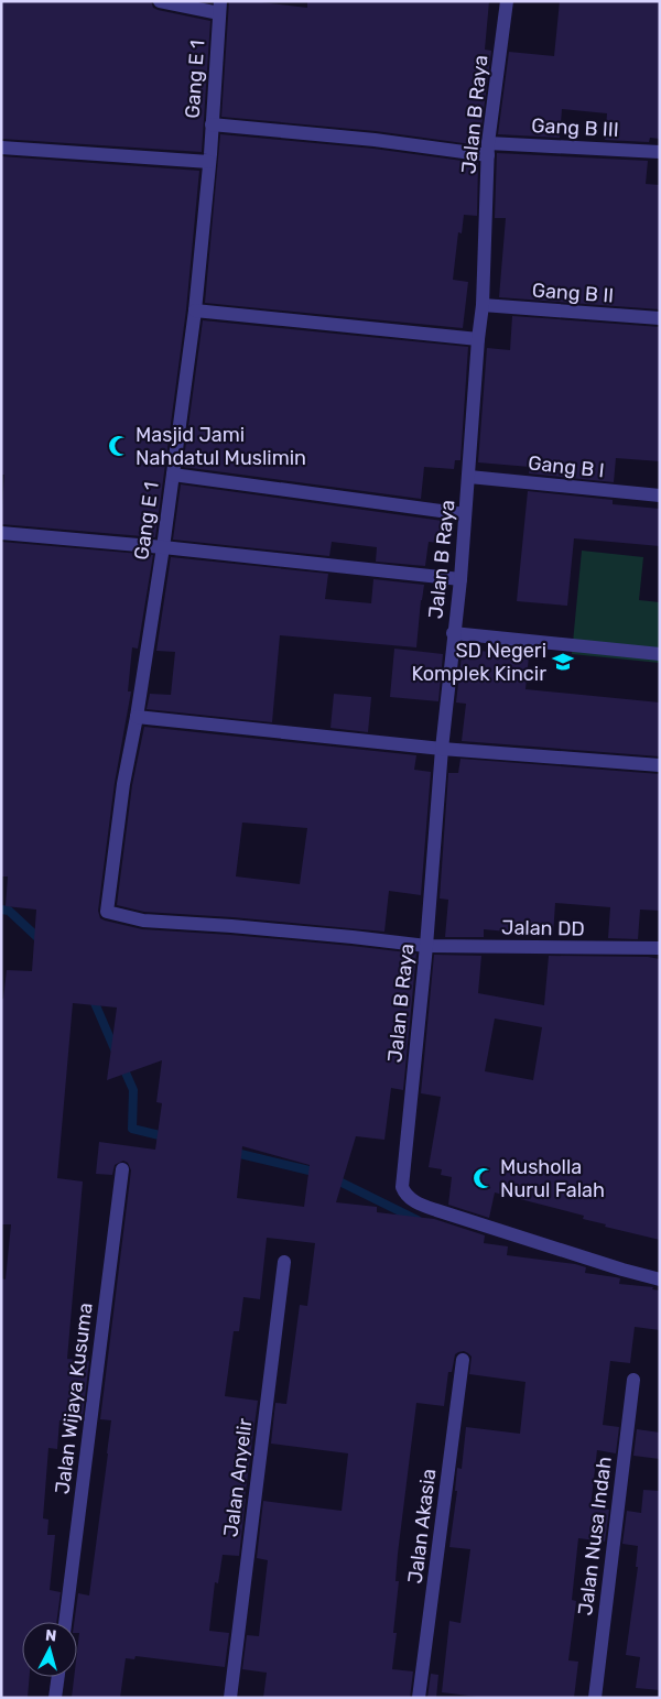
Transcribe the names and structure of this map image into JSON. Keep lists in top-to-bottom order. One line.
{"streets":{"street":["Gang E 1","Jalan B Raya","Gang B III","Gang B II","Gang B I","Jalan DD","Jalan Wijaya Kusuma","Jalan Anyelir","Jalan Akasia","Jalan Nusa Indah"]},"crossings":[["Gang E 1","Gang B III"],["Gang E 1","Jalan DD"],["Jalan B Raya","Gang B III"],["Jalan B Raya","Gang B II"],["Jalan B Raya","Gang B I"],["Jalan B Raya","Jalan DD"]],"places":{"mosque":["Masjid Jami Nahdatul Muslimin","Musholla Nurul Falah"],"school or university":["SD Negeri Komplek Kincir"]},"north":"top"}
